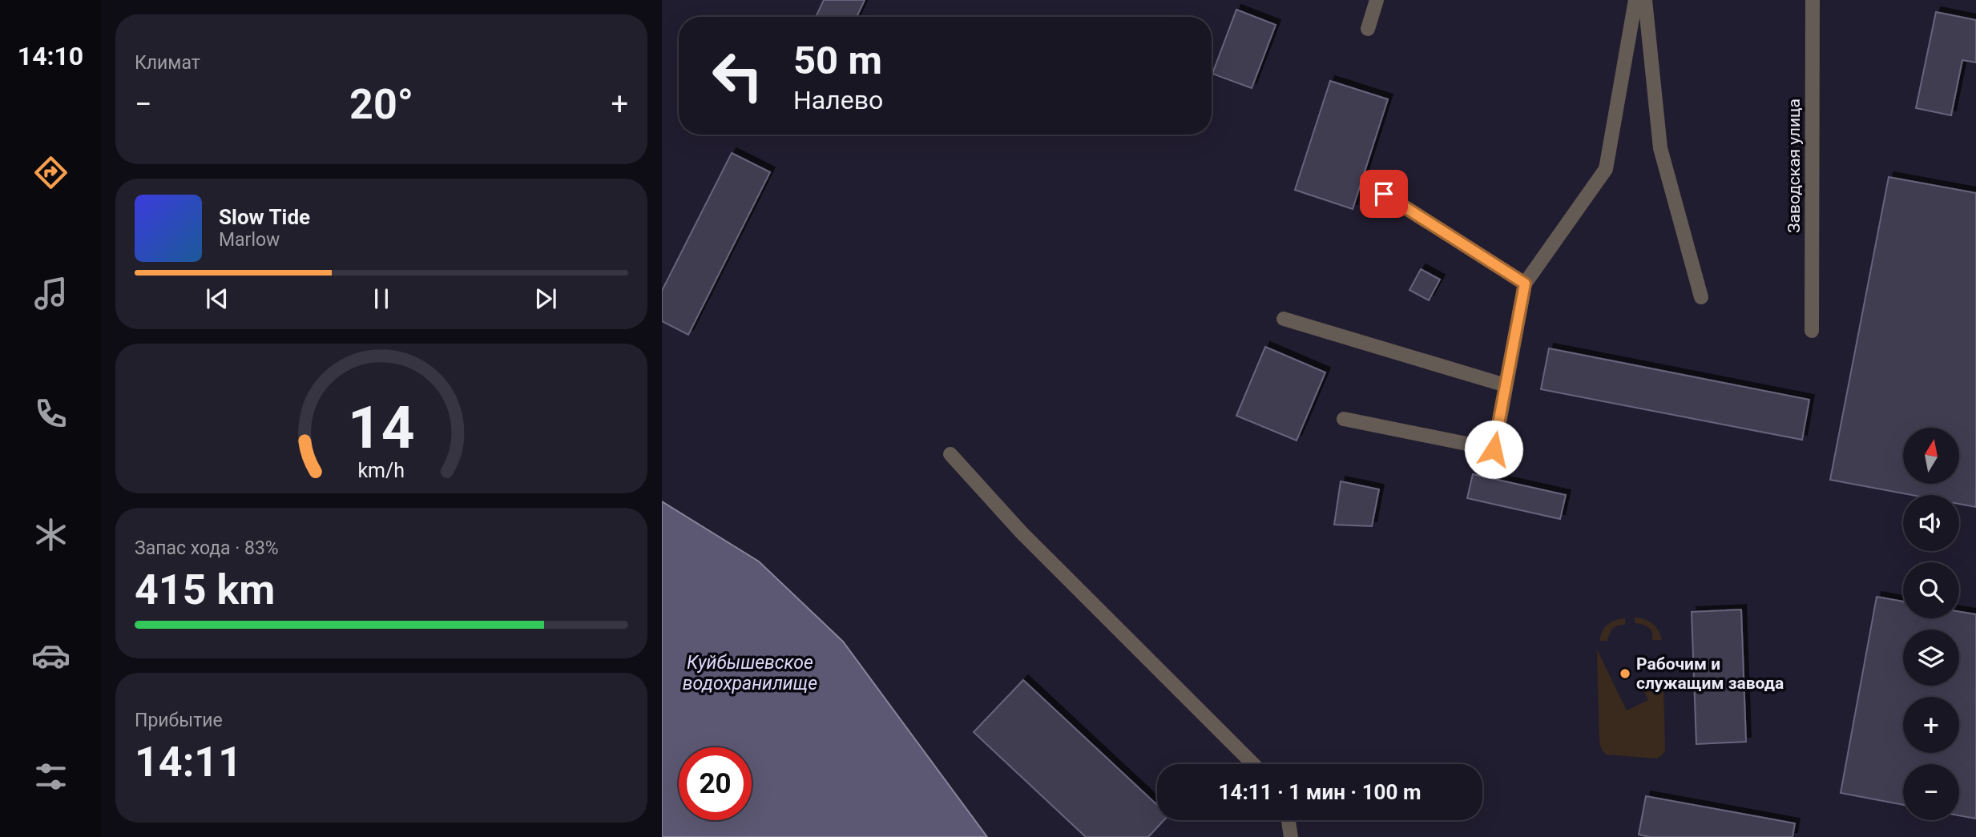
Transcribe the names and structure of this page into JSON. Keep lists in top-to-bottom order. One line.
{"streets":{"street":["Заводская улица"]},"water":["Куйбышевское водохранилище"],"places":["Рабочим и служащим завода"],"north":"top","page":{"tabs":"14:10","tile":["Климат",["Запас хода · 83%","415 km"],["Прибытие","14:11"]],"turn":["50 m","Налево"],"heat":["−","20°","+"],"song":["Slow Tide","Marlow"],"map_buttons":["+","−"],"limit":"20","trip":"14:11 · 1 мин · 100 m","gauge":["14","km/h"]}}
